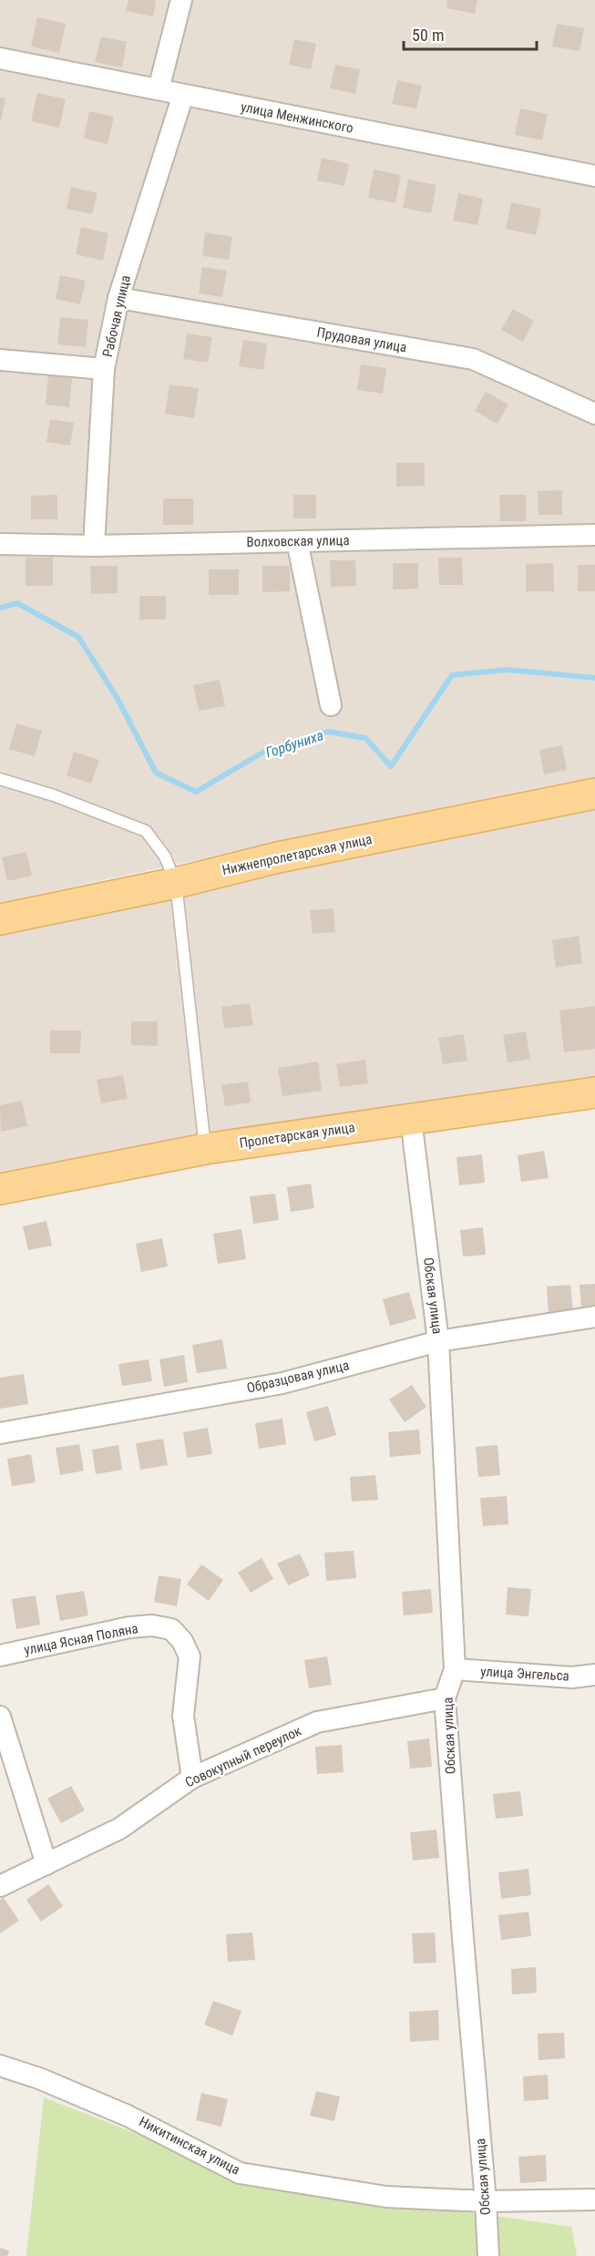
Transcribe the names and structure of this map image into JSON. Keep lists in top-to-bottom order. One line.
{"streets":{"main road":["Нижнепролетарская улица","Пролетарская улица"],"street":["улица Менжинского","Рабочая улица","Прудовая улица","Волховская улица","Обская улица","Образцовая улица","улица Ясная Поляна","улица Энгельса","Совокупный переулок","Никитинская улица"]},"crossings":[["улица Менжинского","Рабочая улица"],["Рабочая улица","Прудовая улица"],["Рабочая улица","Волховская улица"],["Пролетарская улица","Обская улица"],["Обская улица","Образцовая улица"],["Обская улица","улица Энгельса"],["Обская улица","Совокупный переулок"],["Обская улица","Никитинская улица"],["улица Ясная Поляна","Совокупный переулок"]],"water":["Горбуниха"],"scale_bar":"50 m"}
